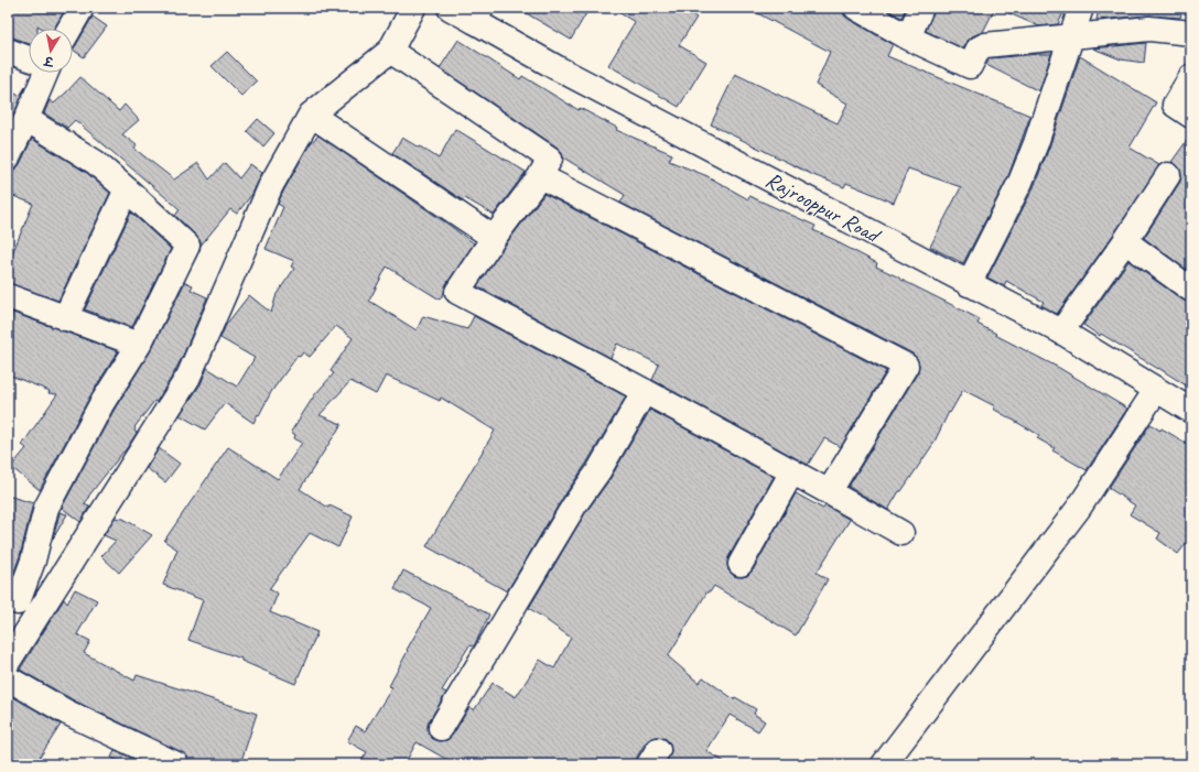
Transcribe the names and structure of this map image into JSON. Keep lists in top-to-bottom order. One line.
{"streets":{"street":["Rajrooppur Road"]},"north":"bottom"}
